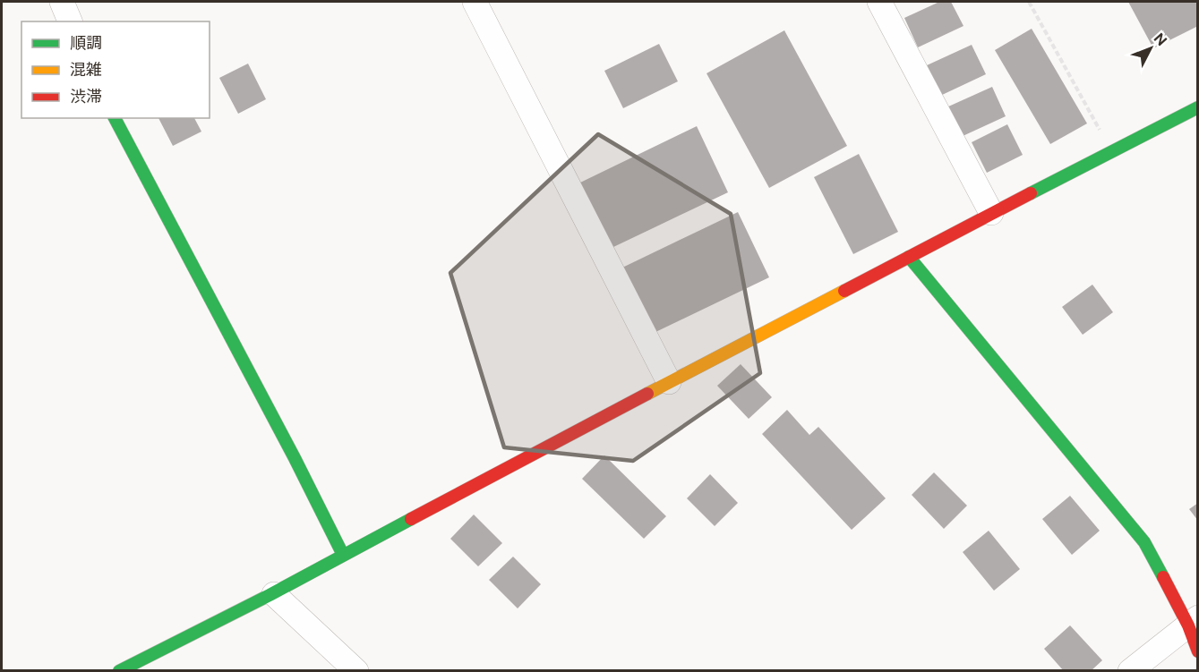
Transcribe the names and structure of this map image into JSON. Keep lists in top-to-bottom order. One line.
{"legend":["順調","混雑","渋滞"],"north":"top right"}
